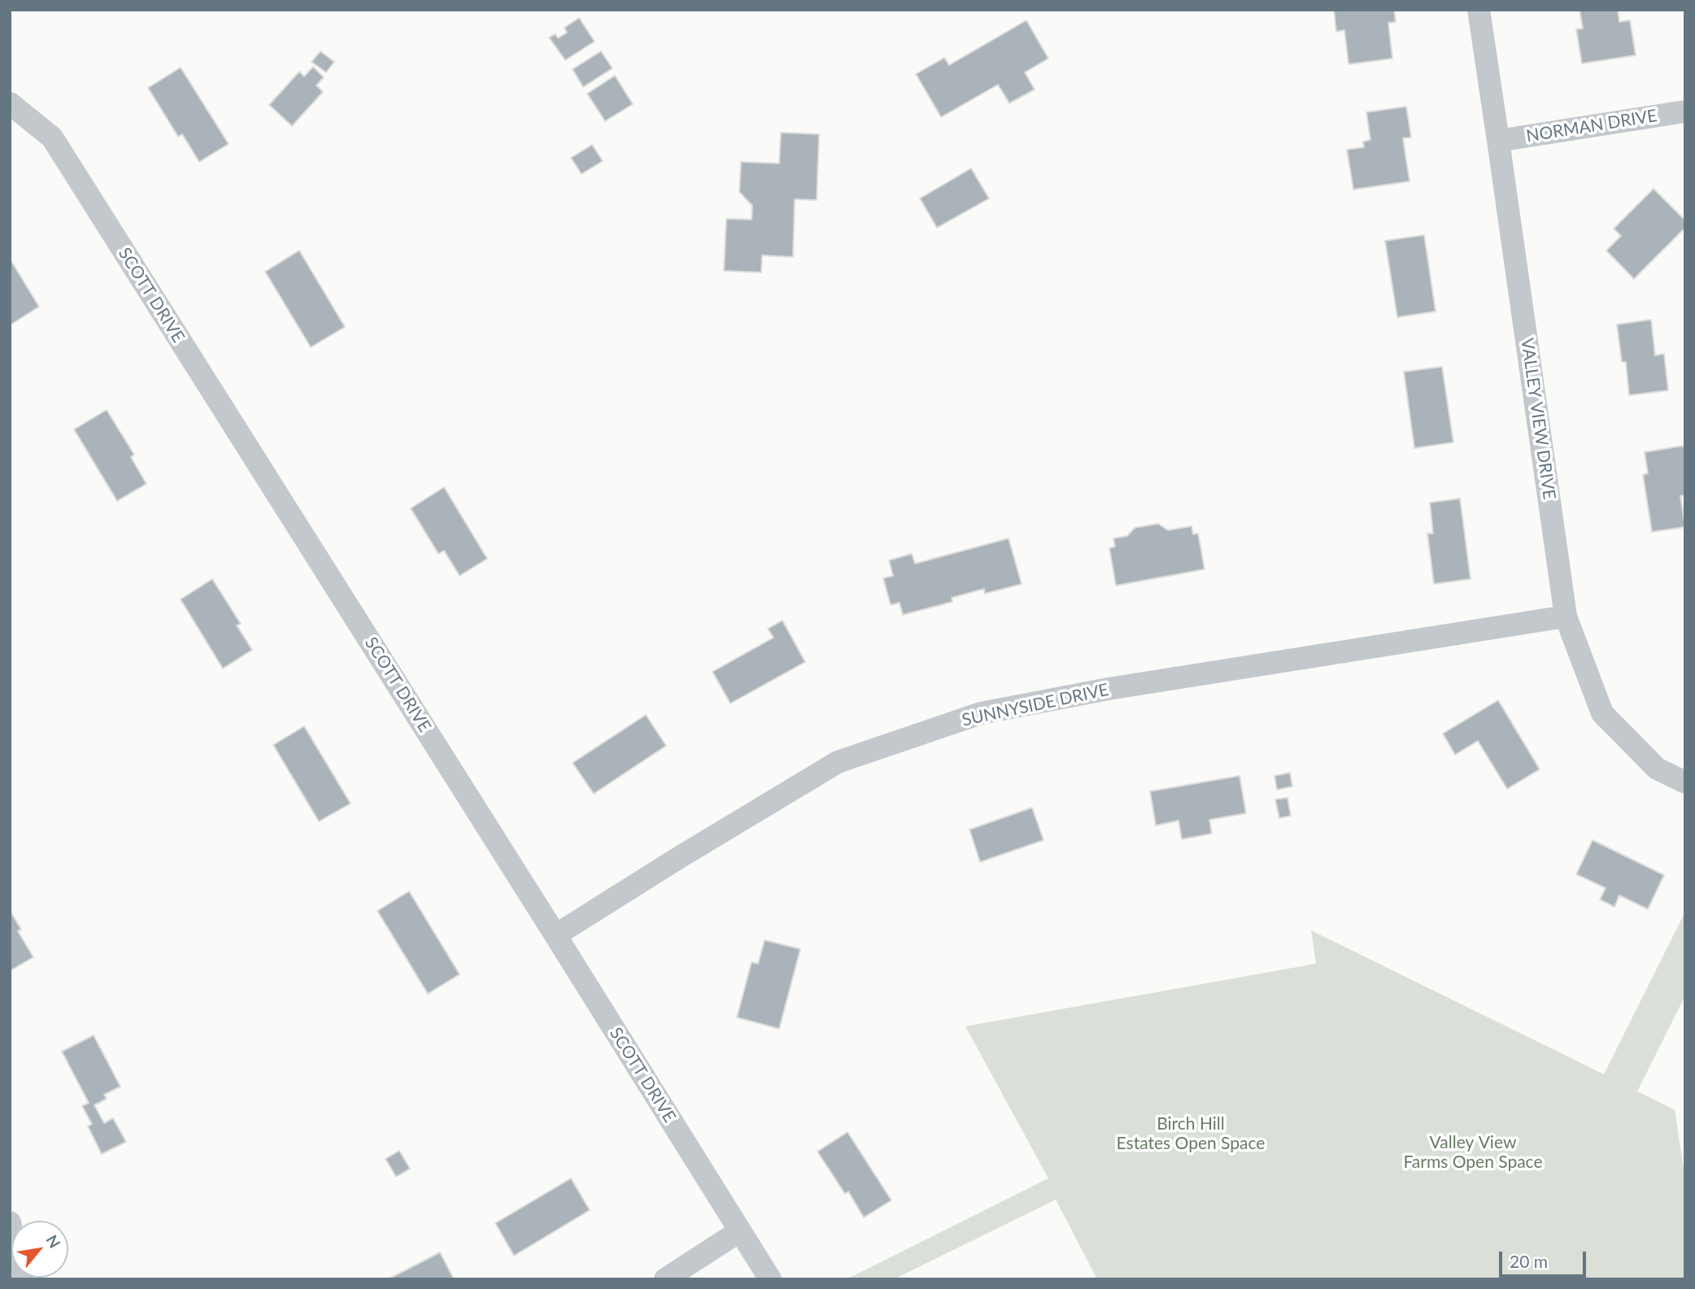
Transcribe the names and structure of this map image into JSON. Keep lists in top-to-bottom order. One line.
{"streets":{"street":["NORMAN DRIVE","SCOTT DRIVE","VALLEY VIEW DRIVE","SUNNYSIDE DRIVE"]},"crossings":[["NORMAN DRIVE","VALLEY VIEW DRIVE"],["SCOTT DRIVE","SUNNYSIDE DRIVE"],["VALLEY VIEW DRIVE","SUNNYSIDE DRIVE"]],"parks":["Birch Hill Estates Open Space","Valley View Farms Open Space"],"scale_bar":"20 m","north":"top right"}
